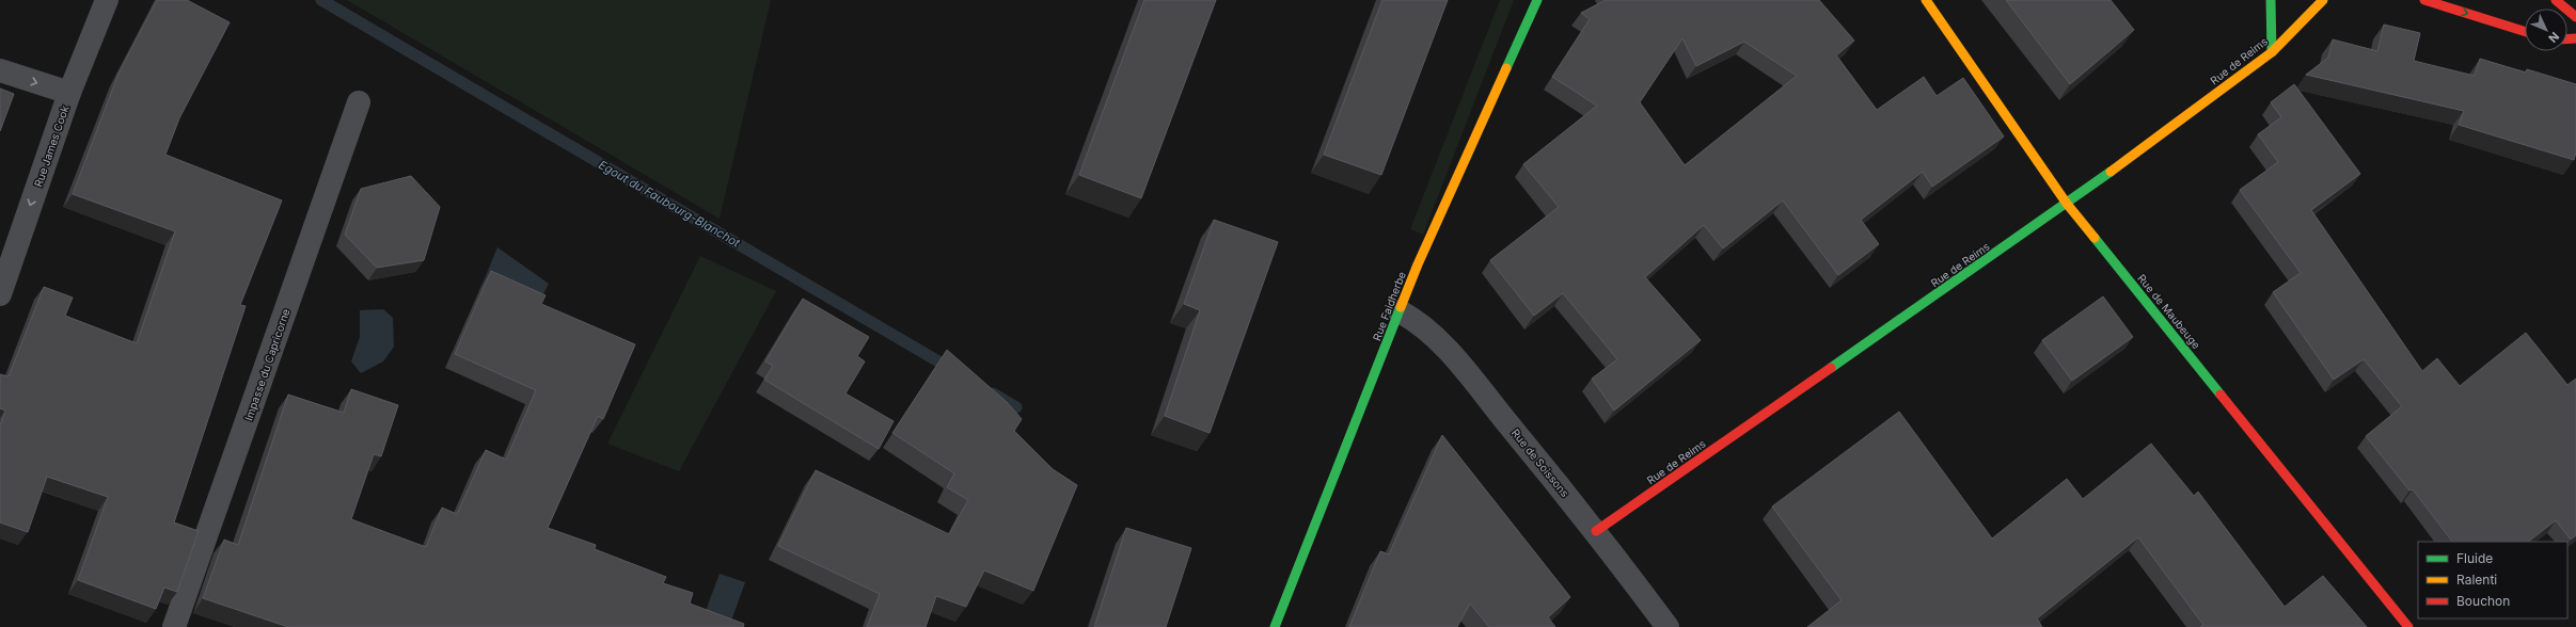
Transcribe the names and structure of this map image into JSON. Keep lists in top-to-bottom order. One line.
{"streets":{"street":["Rue de Reims","Rue James Cook","Rue Faidherbe","Rue de Maubeuge","Impasse du Capricorne","Rue de Soissons"]},"crossings":[["Rue de Reims","Rue de Maubeuge"],["Rue de Reims","Rue de Soissons"],["Rue Faidherbe","Rue de Soissons"]],"one_way":["Rue James Cook"],"water":["Egout du Faubourg-Blanchot"],"legend":["Fluide","Ralenti","Bouchon"],"north":"bottom right"}
